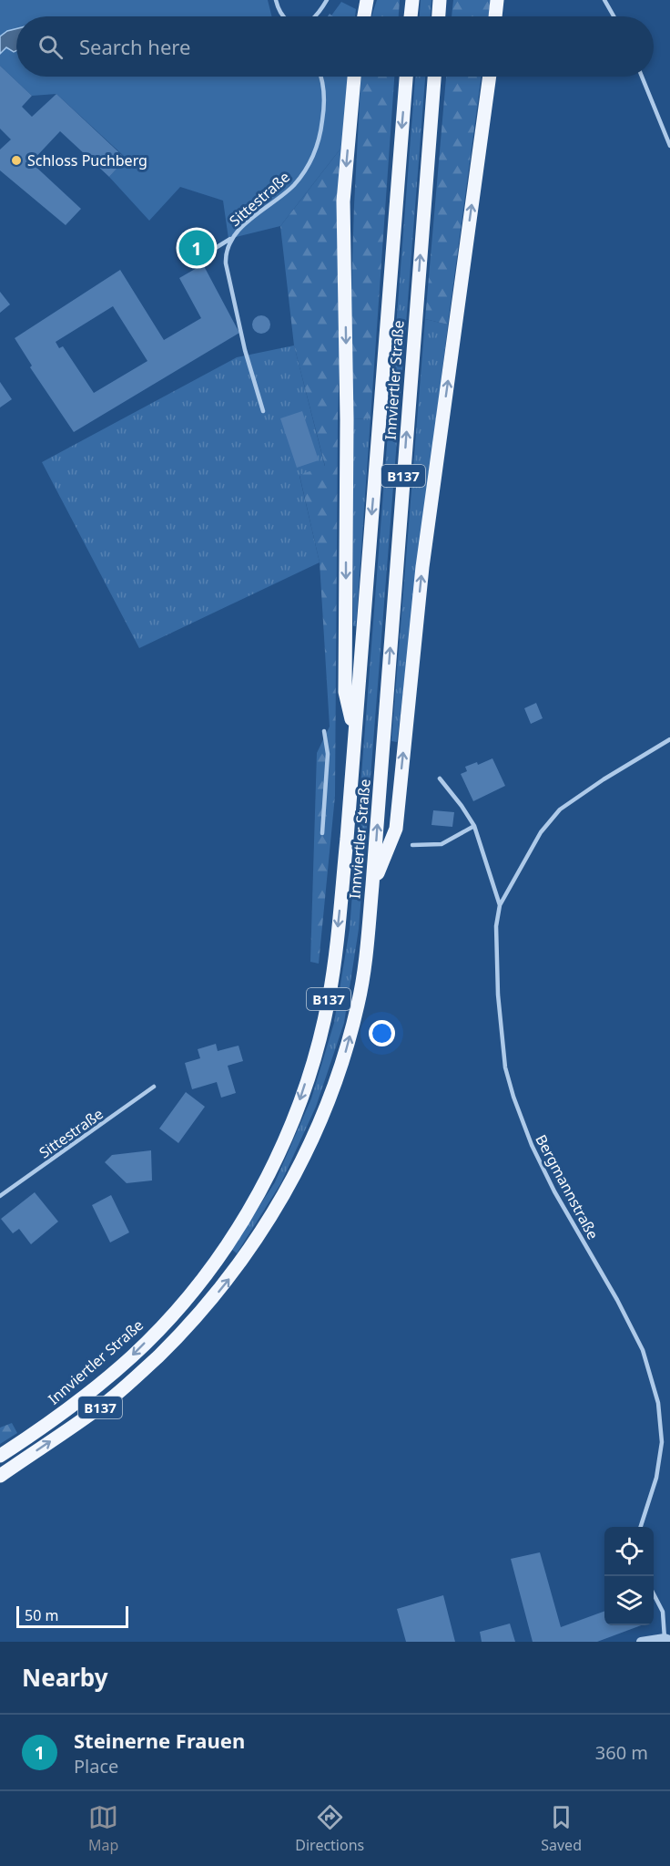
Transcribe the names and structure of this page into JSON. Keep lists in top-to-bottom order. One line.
{"streets":{"main road":["Innviertler Straße","B137"],"lane":["Sittestraße","Bergmannstraße"]},"places":["Schloss Puchberg"],"scale_bar":"50 m","page":{"search":"Search here","pins":"1","scale":"50 m","heading":"Nearby","list":[{"mark":"1","name":"Steinerne Frauen","note":"Place","value":"360 m"}],"nav":["Map","Directions","Saved"]}}
